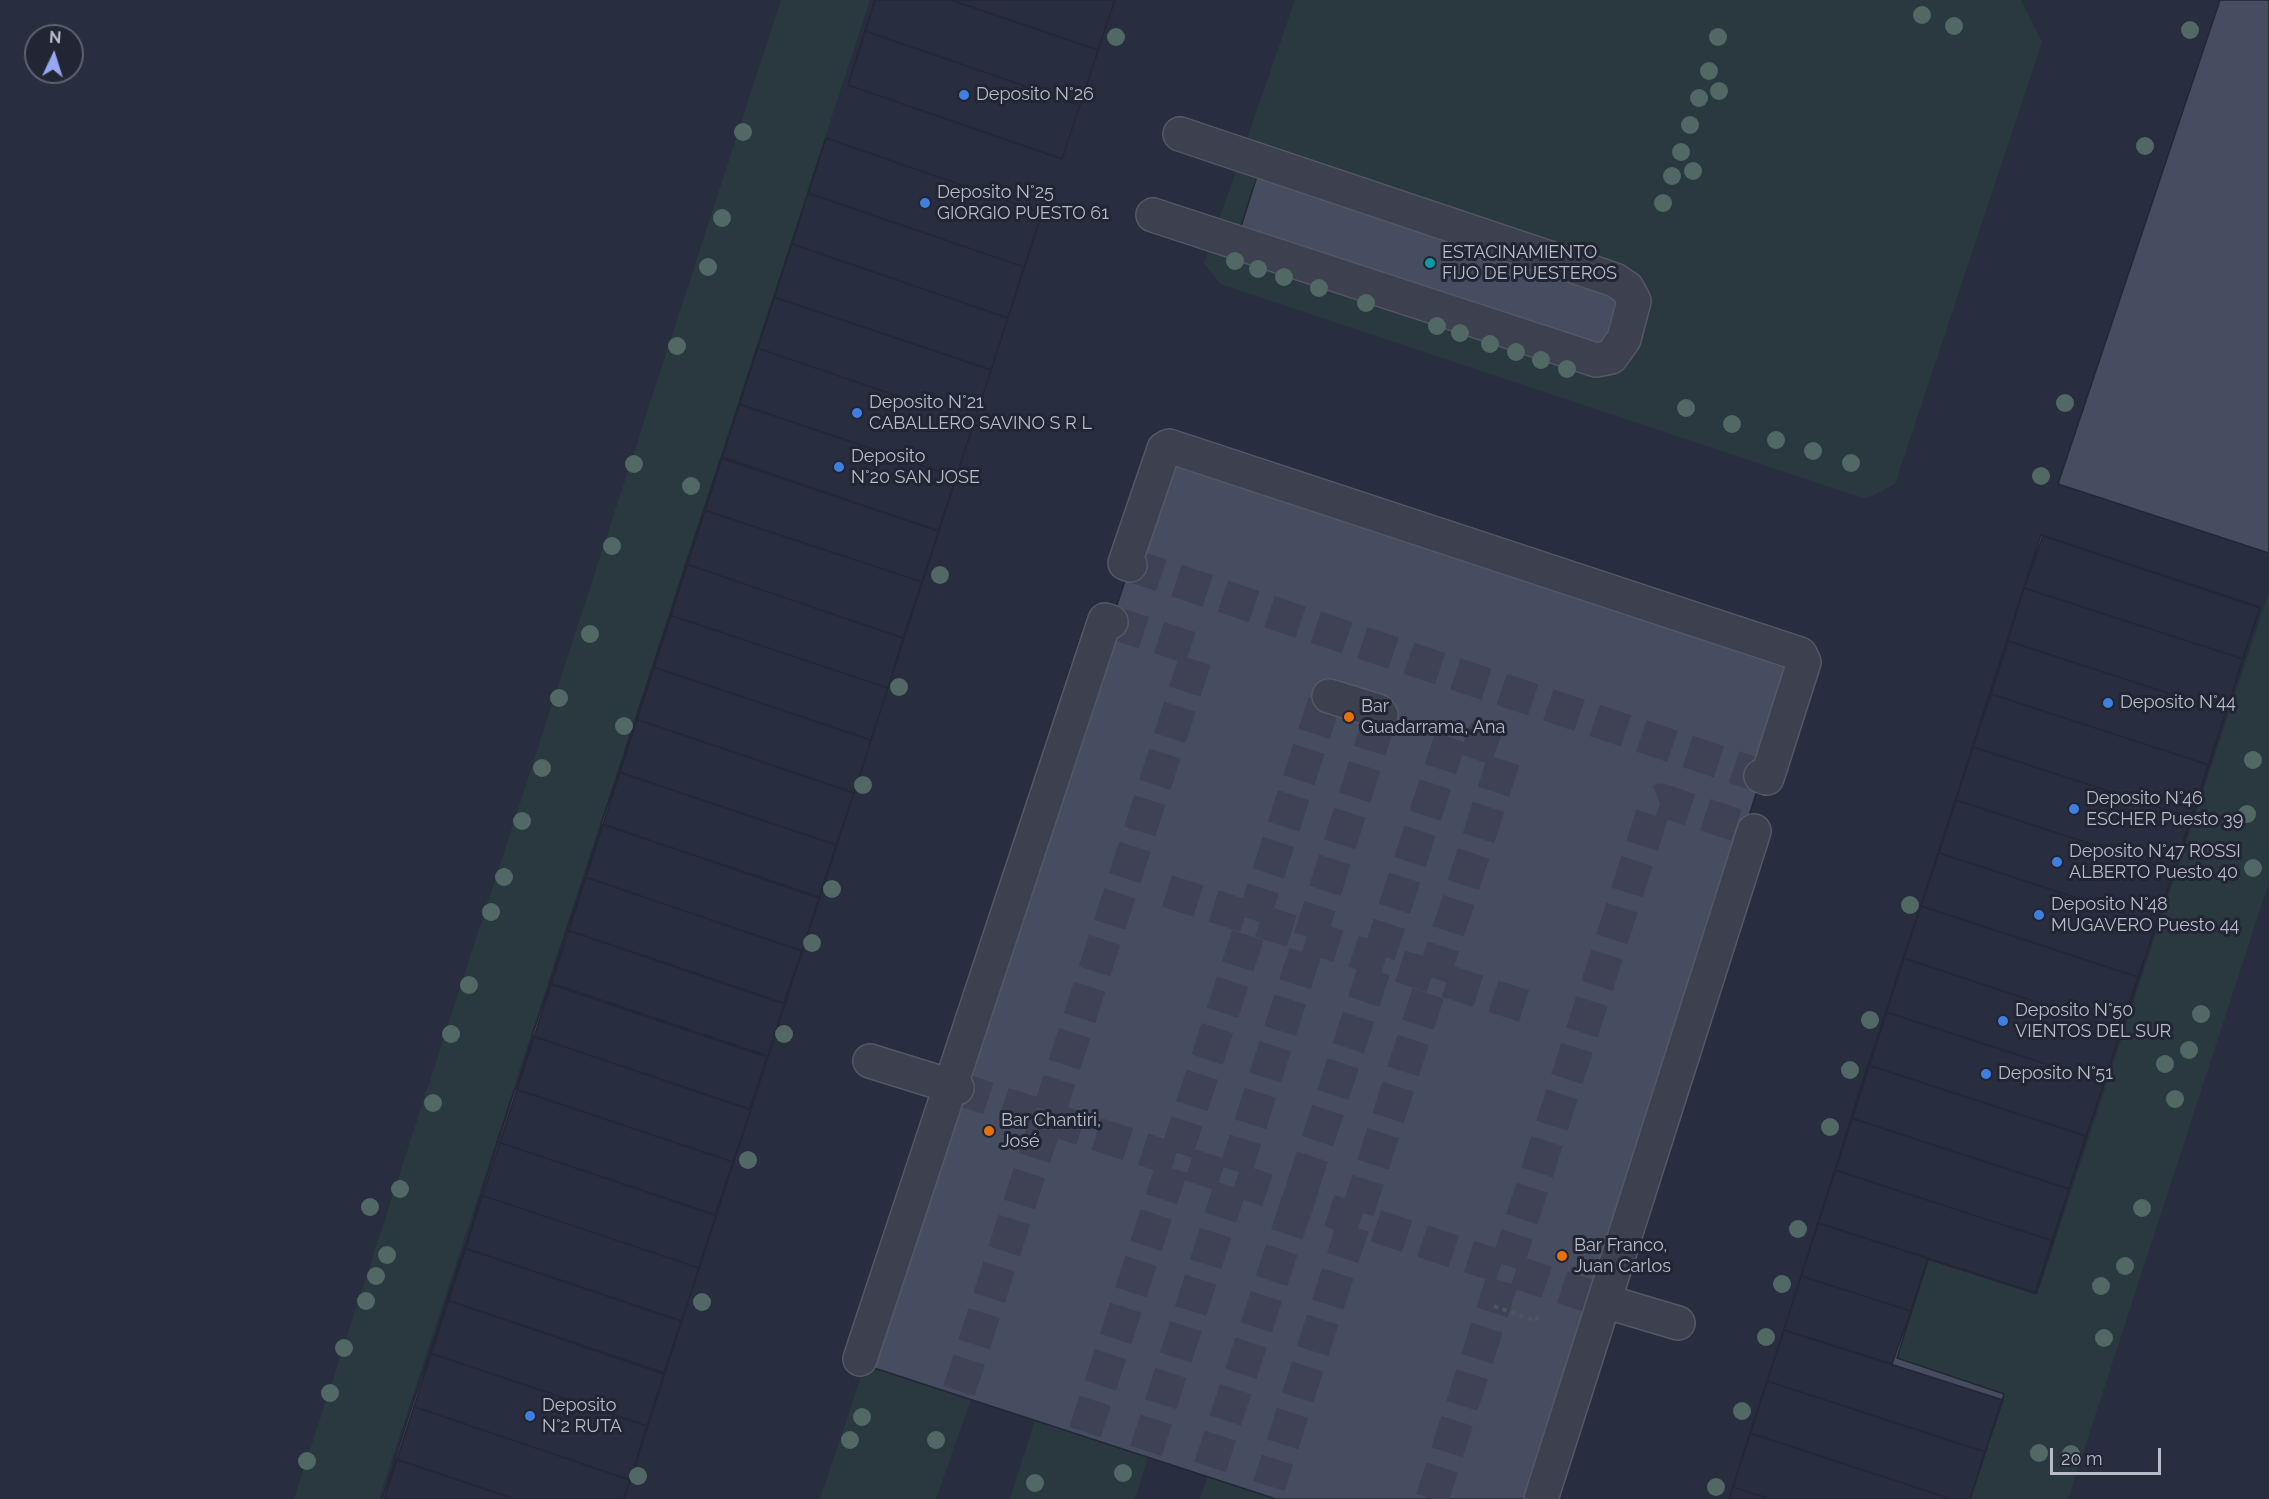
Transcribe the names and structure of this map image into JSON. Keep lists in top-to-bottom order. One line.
{"places":["Deposito N°26","Deposito N°25 GIORGIO PUESTO 61","ESTACINAMIENTO FIJO DE PUESTEROS","Deposito N°21 CABALLERO SAVINO S R L","Deposito N°20 SAN JOSE","Deposito N°44","Bar Guadarrama, Ana","Deposito N°46 ESCHER Puesto 39","Deposito N°47 ROSSI ALBERTO Puesto 40","Deposito N°48 MUGAVERO Puesto 44","Deposito N°50 VIENTOS DEL SUR","Deposito N°51","Bar Chantiri, José","Bar Franco, Juan Carlos","Deposito N°2 RUTA"],"scale_bar":"20 m","north":"top"}
